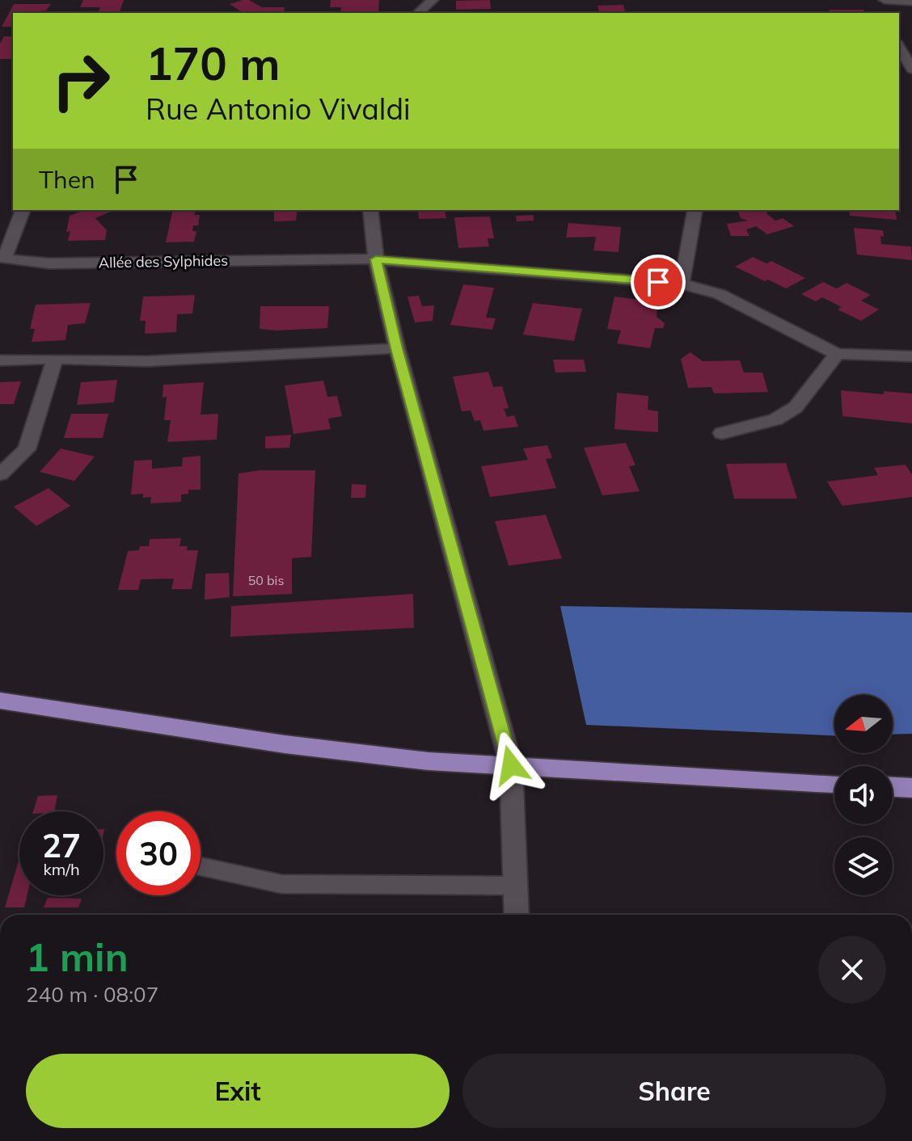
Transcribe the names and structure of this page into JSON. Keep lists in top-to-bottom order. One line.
{"streets":{"street":["Allée des Sylphides"]},"house_numbers":["50 bis"],"north":"left","page":{"turn":["170 m","Rue Antonio Vivaldi"],"then":"Then","speed":"27 km/h","limit":"30","heading":["1 min","240 m · 08:07"],"buttons":["Exit","Share"]}}
